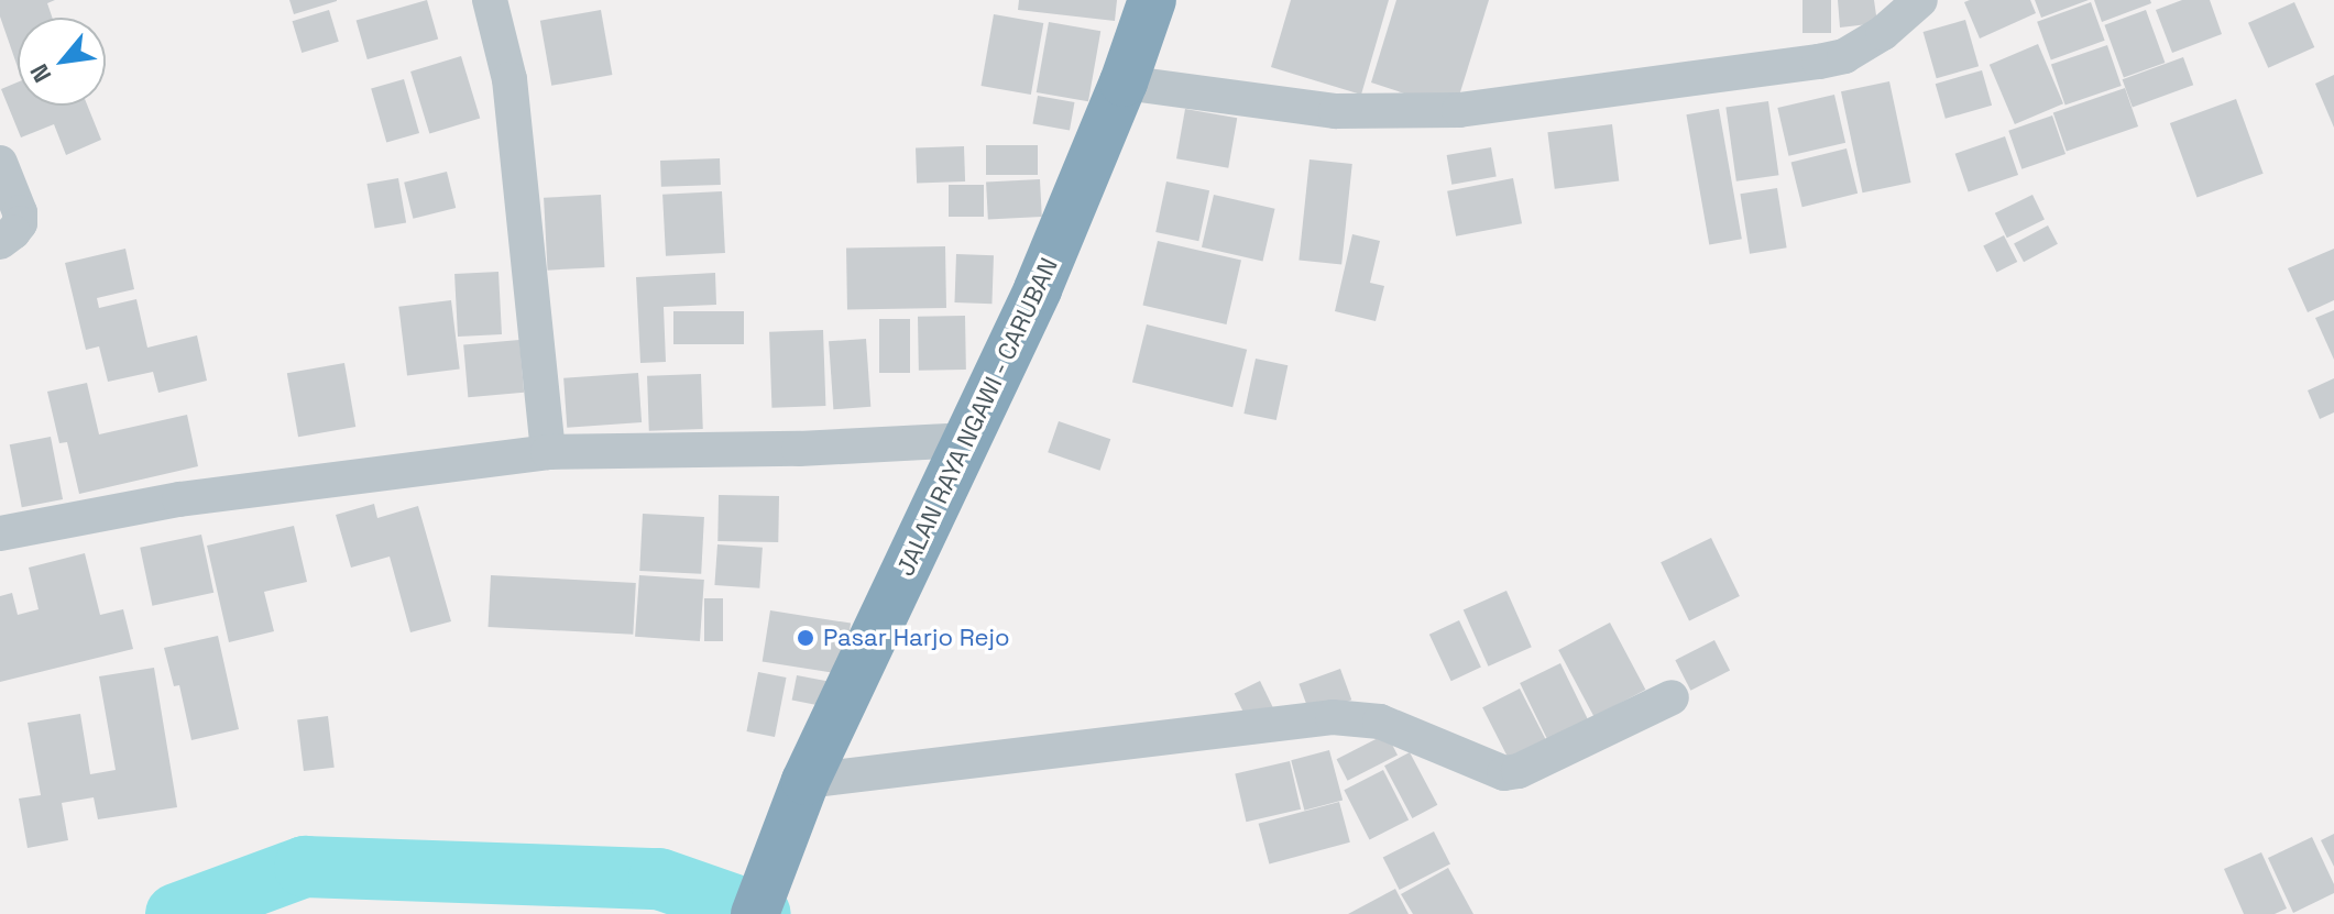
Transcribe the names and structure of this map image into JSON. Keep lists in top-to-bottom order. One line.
{"streets":{"highway":["JALAN RAYA NGAWI - CARUBAN"]},"places":["Pasar Harjo Rejo"],"north":"bottom left"}
